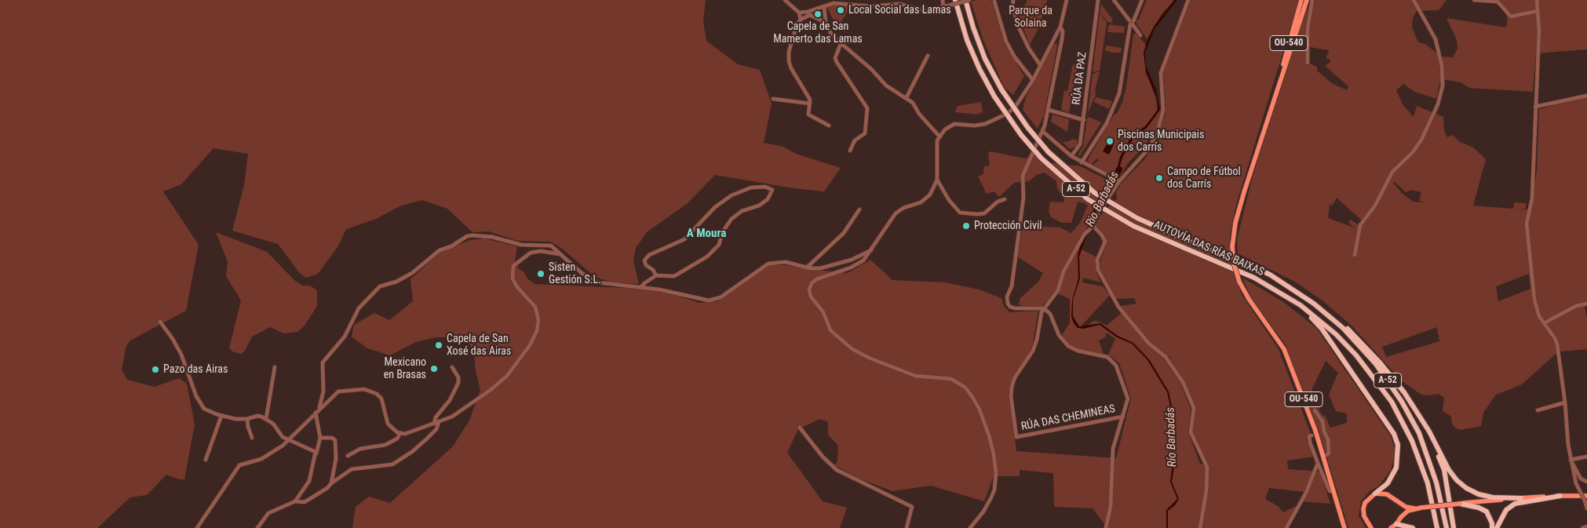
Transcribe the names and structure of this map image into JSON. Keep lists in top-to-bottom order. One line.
{"streets":{"highway":["A-52","AUTOVÍA DAS RÍAS BAIXAS"],"main road":["OU-540"],"street":["RÚA DA PAZ","RÚA DAS CHEMINEAS"]},"districts":["A Moura"],"water":["Rio Barbadás","Río Barbadás"],"parks":["Parque da Solaina"],"places":["Local Social das Lamas","Capela de San Mamerto das Lamas","Piscinas Municipais dos Carrís","Campo de Fútbol dos Carrís","Protección Civil","Sisten Gestión S.L.","Capela de San Xosé das Airas","Mexicano en Brasas","Pazo das Airas"]}
